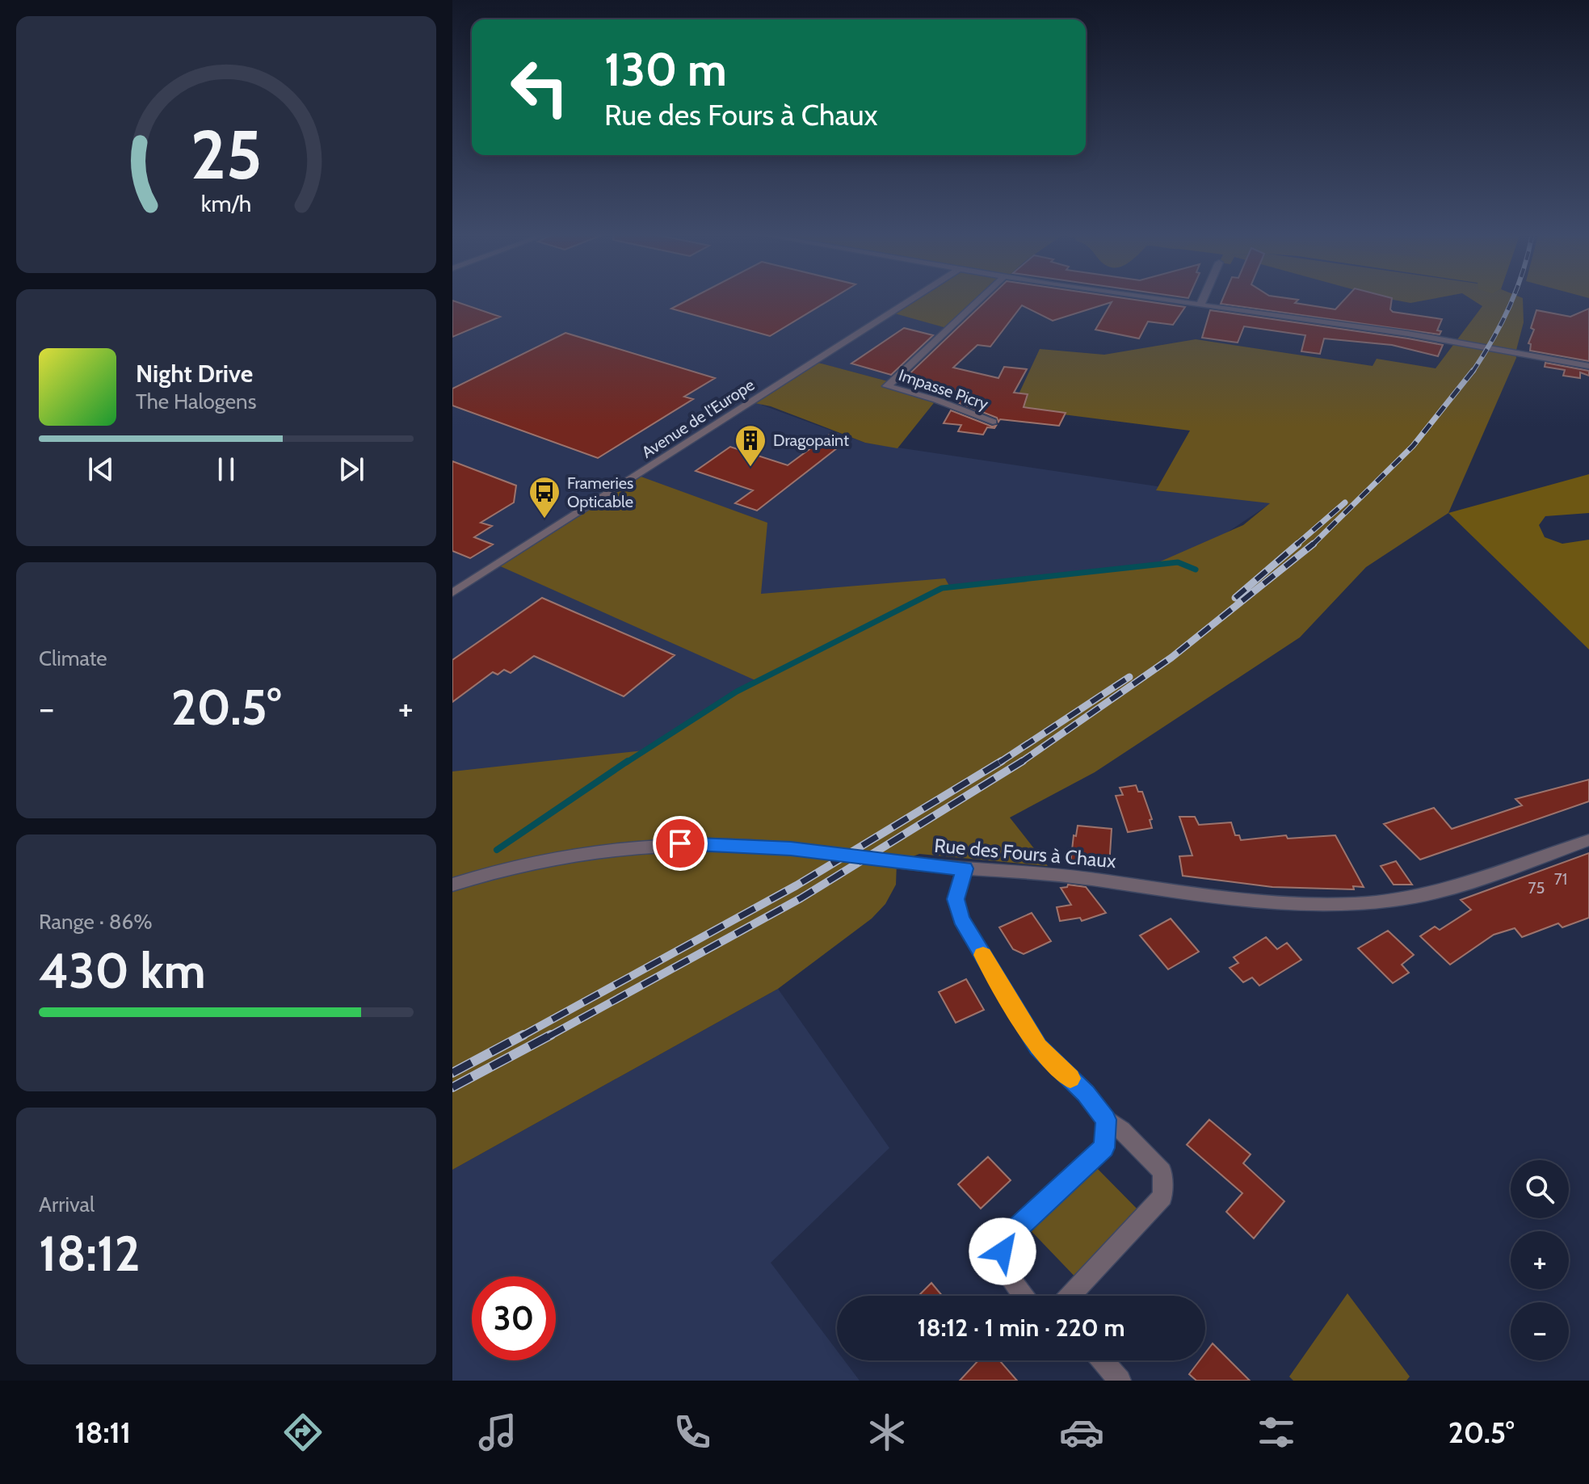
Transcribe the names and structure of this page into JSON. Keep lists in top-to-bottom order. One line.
{"streets":{"street":["Impasse Picry","Avenue de l'Europe","Rue des Fours à Chaux"]},"places":{"building":["Dragopaint"],"bus stop":["Frameries Opticable"]},"house_numbers":["71","75"],"page":{"turn":["130 m","Rue des Fours à Chaux"],"song":["Night Drive","The Halogens"],"tile":["Climate",["Range · 86%","430 km"],["Arrival","18:12"]],"heat":["−","20.5°","+"],"map_buttons":["+","−"],"limit":"30","trip":"18:12 · 1 min · 220 m","tabs":["18:11","20.5°"],"gauge":["25","km/h"]}}
